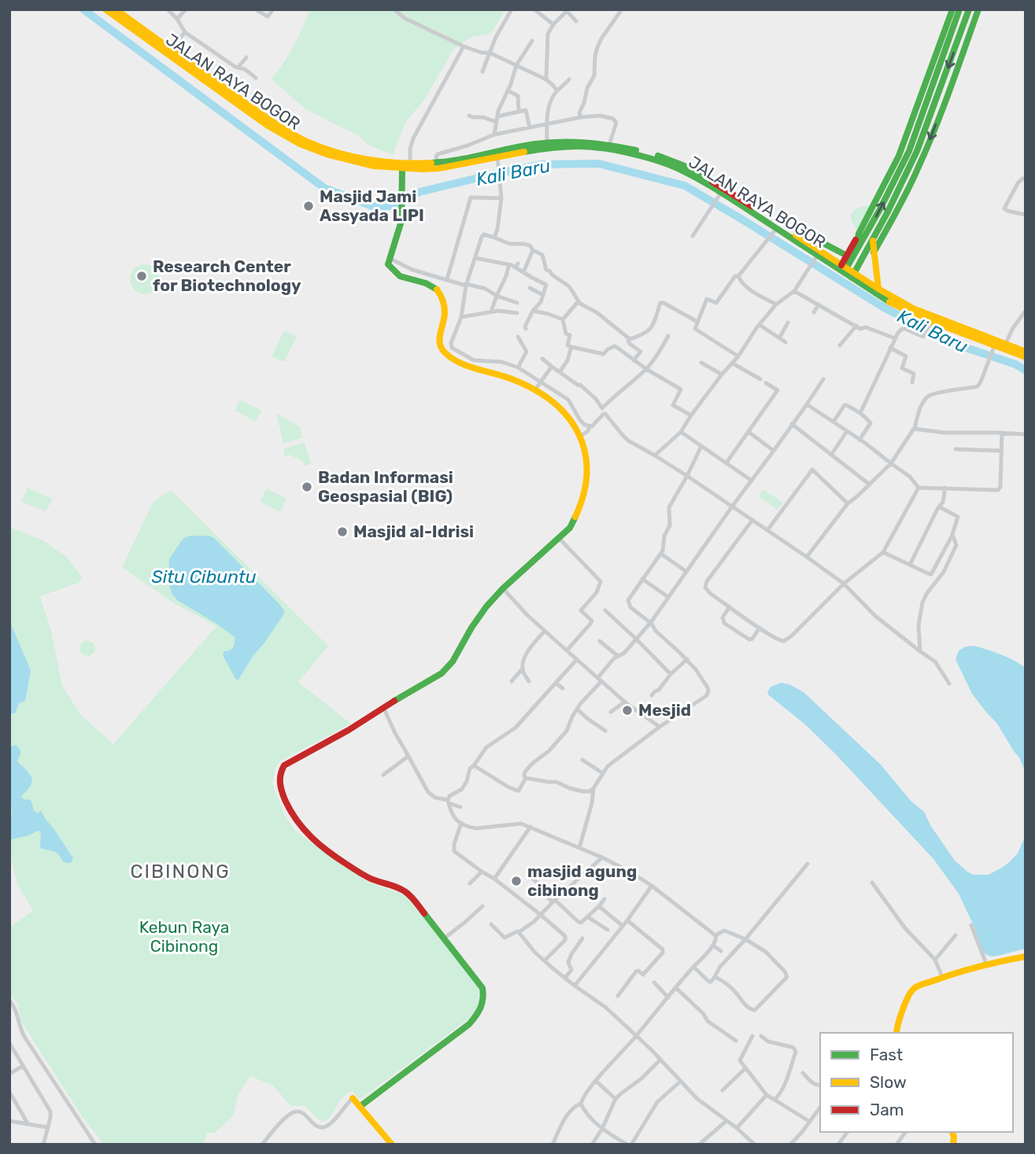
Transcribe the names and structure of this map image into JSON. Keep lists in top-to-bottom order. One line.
{"streets":{"main road":["JALAN RAYA BOGOR"]},"districts":["CIBINONG"],"water":["Kali Baru","Situ Cibuntu"],"parks":["Kebun Raya Cibinong"],"places":["Masjid Jami Assyada LIPI","Research Center for Biotechnology","Badan Informasi Geospasial (BIG)","Masjid al-Idrisi","Mesjid","masjid agung cibinong"],"legend":["Fast","Slow","Jam"]}
